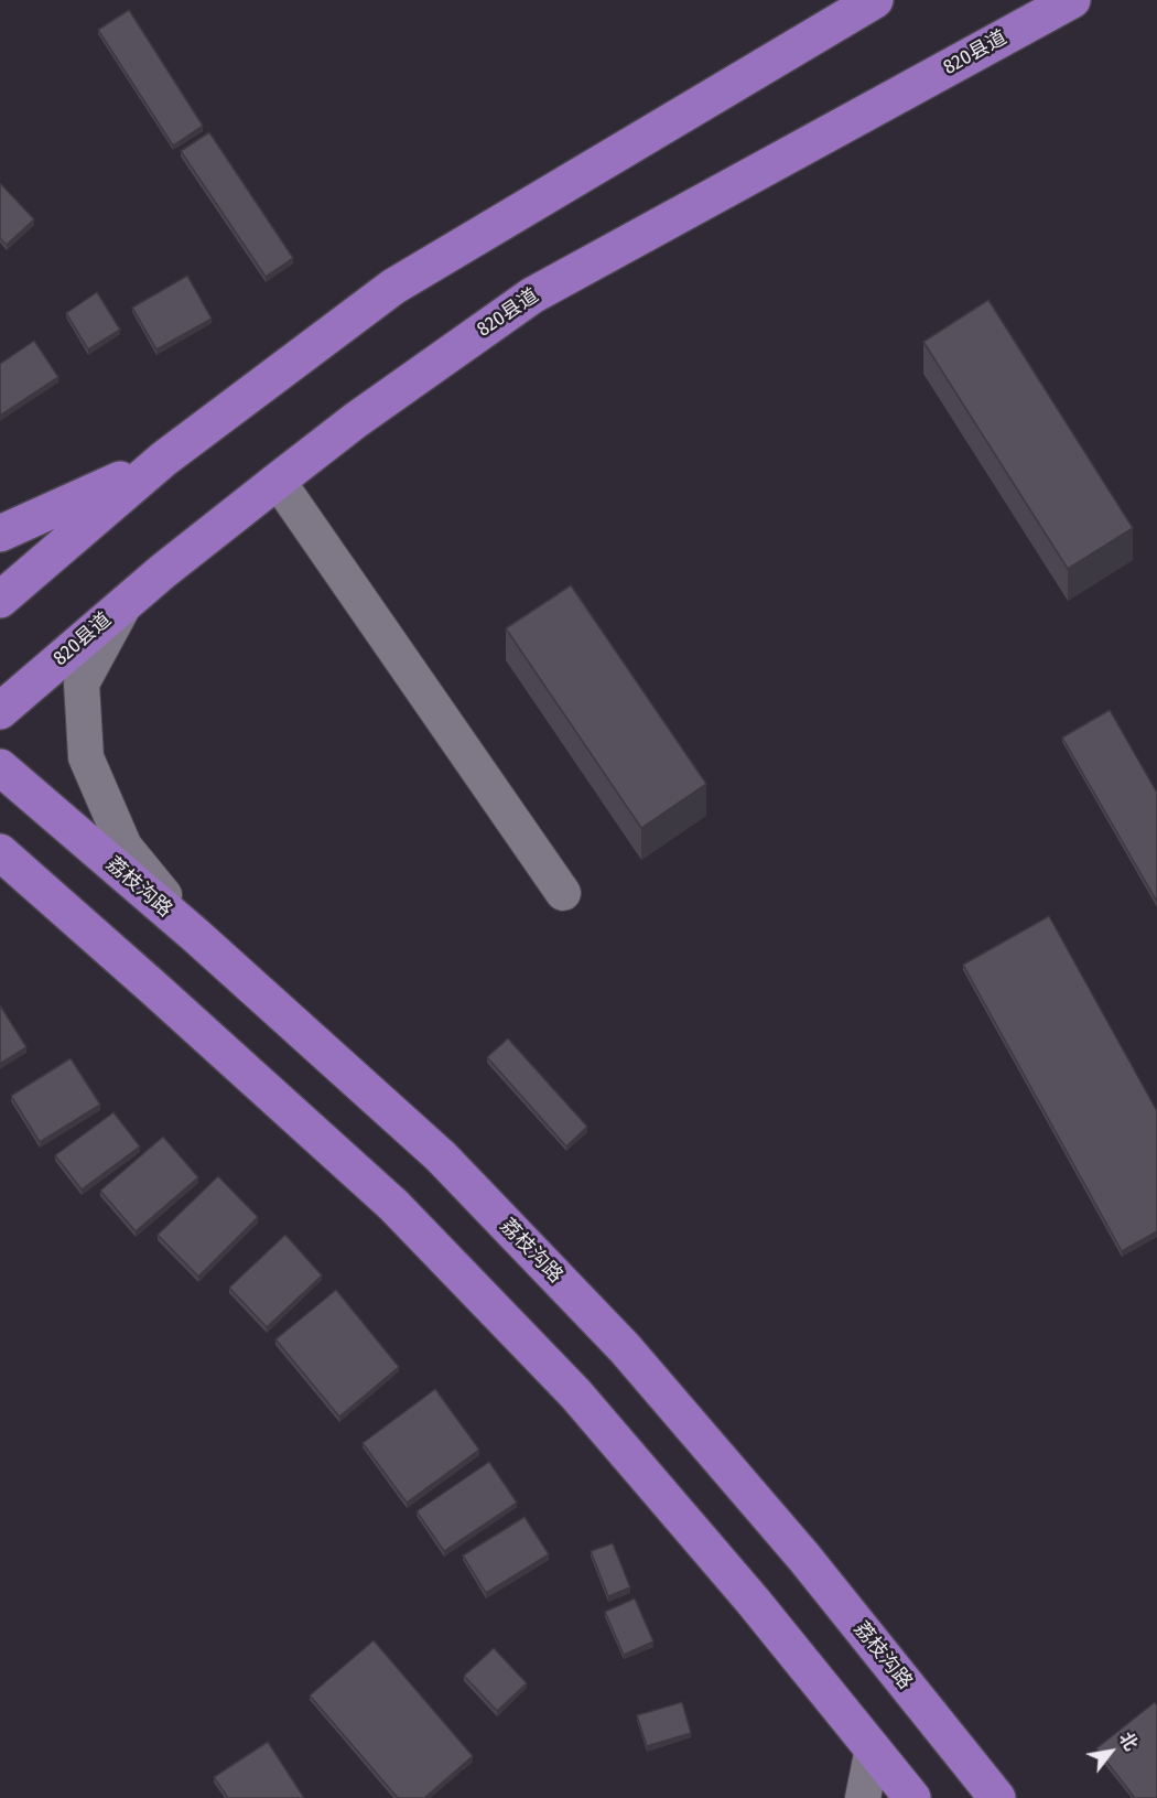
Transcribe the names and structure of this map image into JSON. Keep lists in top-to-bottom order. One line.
{"streets":{"main road":["820县道","荔枝沟路"]},"north":"top right"}
